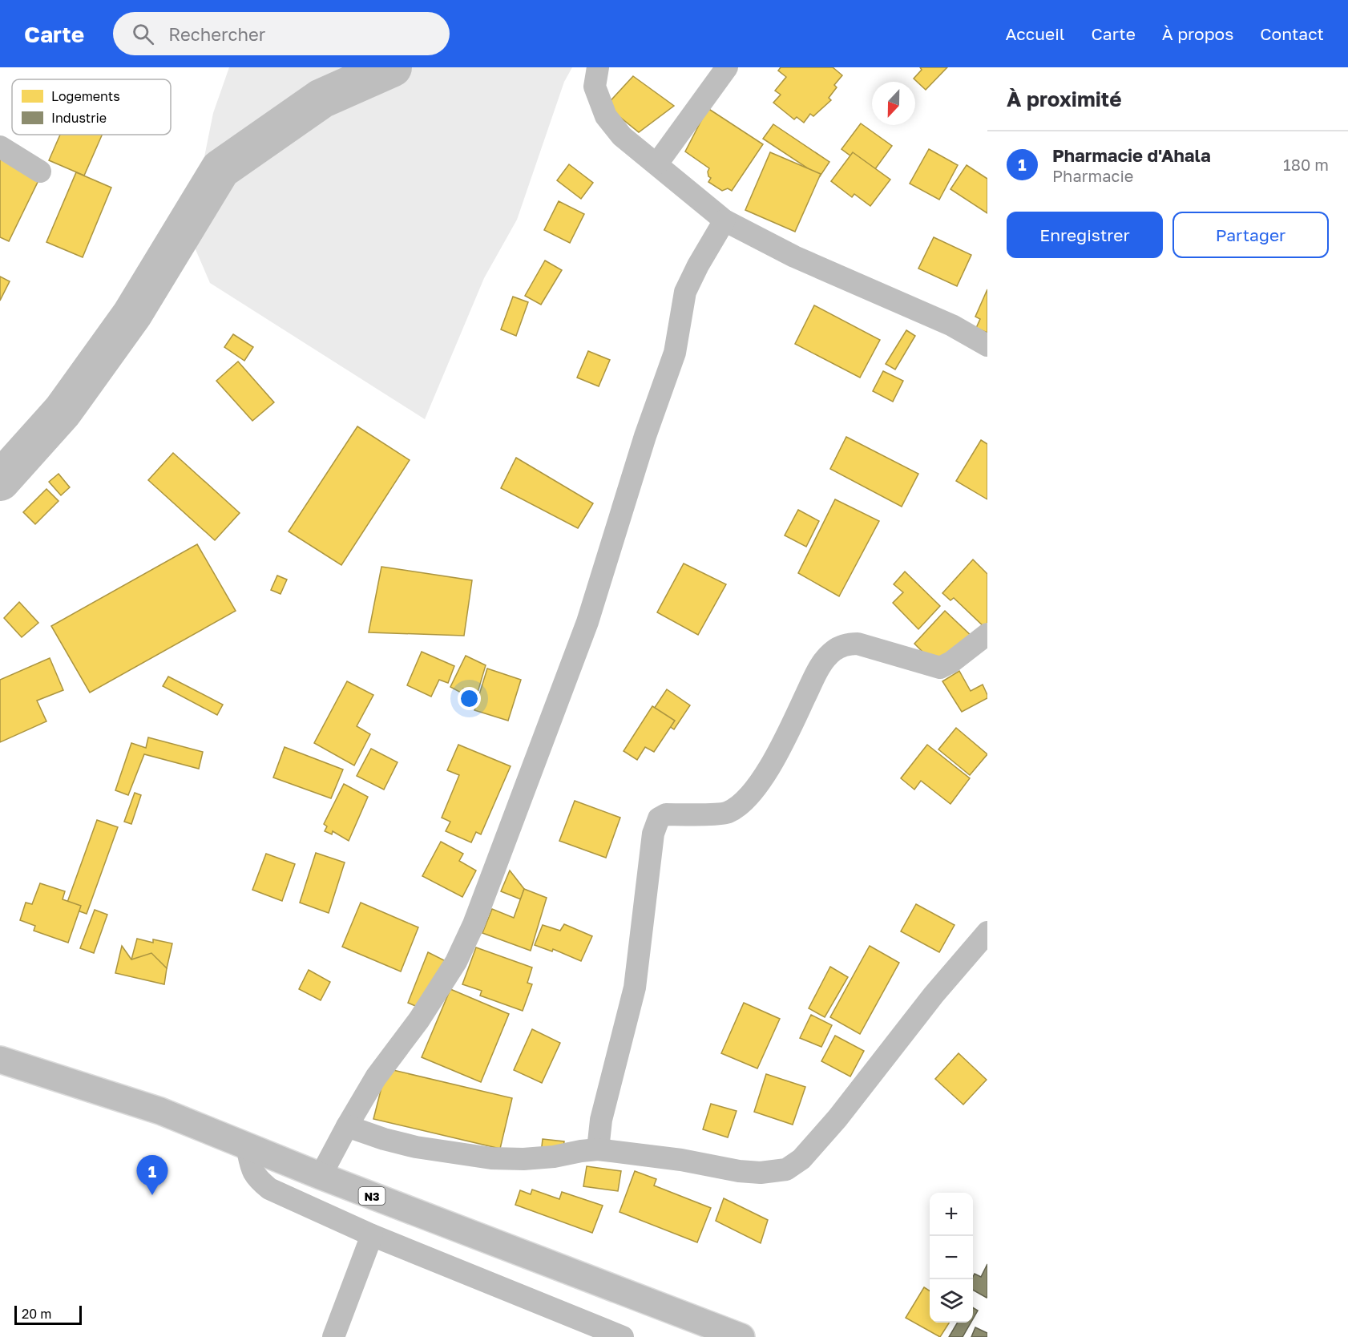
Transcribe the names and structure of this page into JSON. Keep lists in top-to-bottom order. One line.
{"streets":{"highway":["N3"]},"legend":["Logements","Industrie"],"scale_bar":"20 m","north":"bottom","page":{"header":"Carte","search":"Rechercher","nav":["Accueil","Carte","À propos","Contact"],"heading":"À proximité","list":[{"mark":"1","name":"Pharmacie d'Ahala","note":"Pharmacie","value":"180 m"}],"buttons":["Enregistrer","Partager"],"pins":"1","map_buttons":["+","−"],"scale":"20 m"}}
